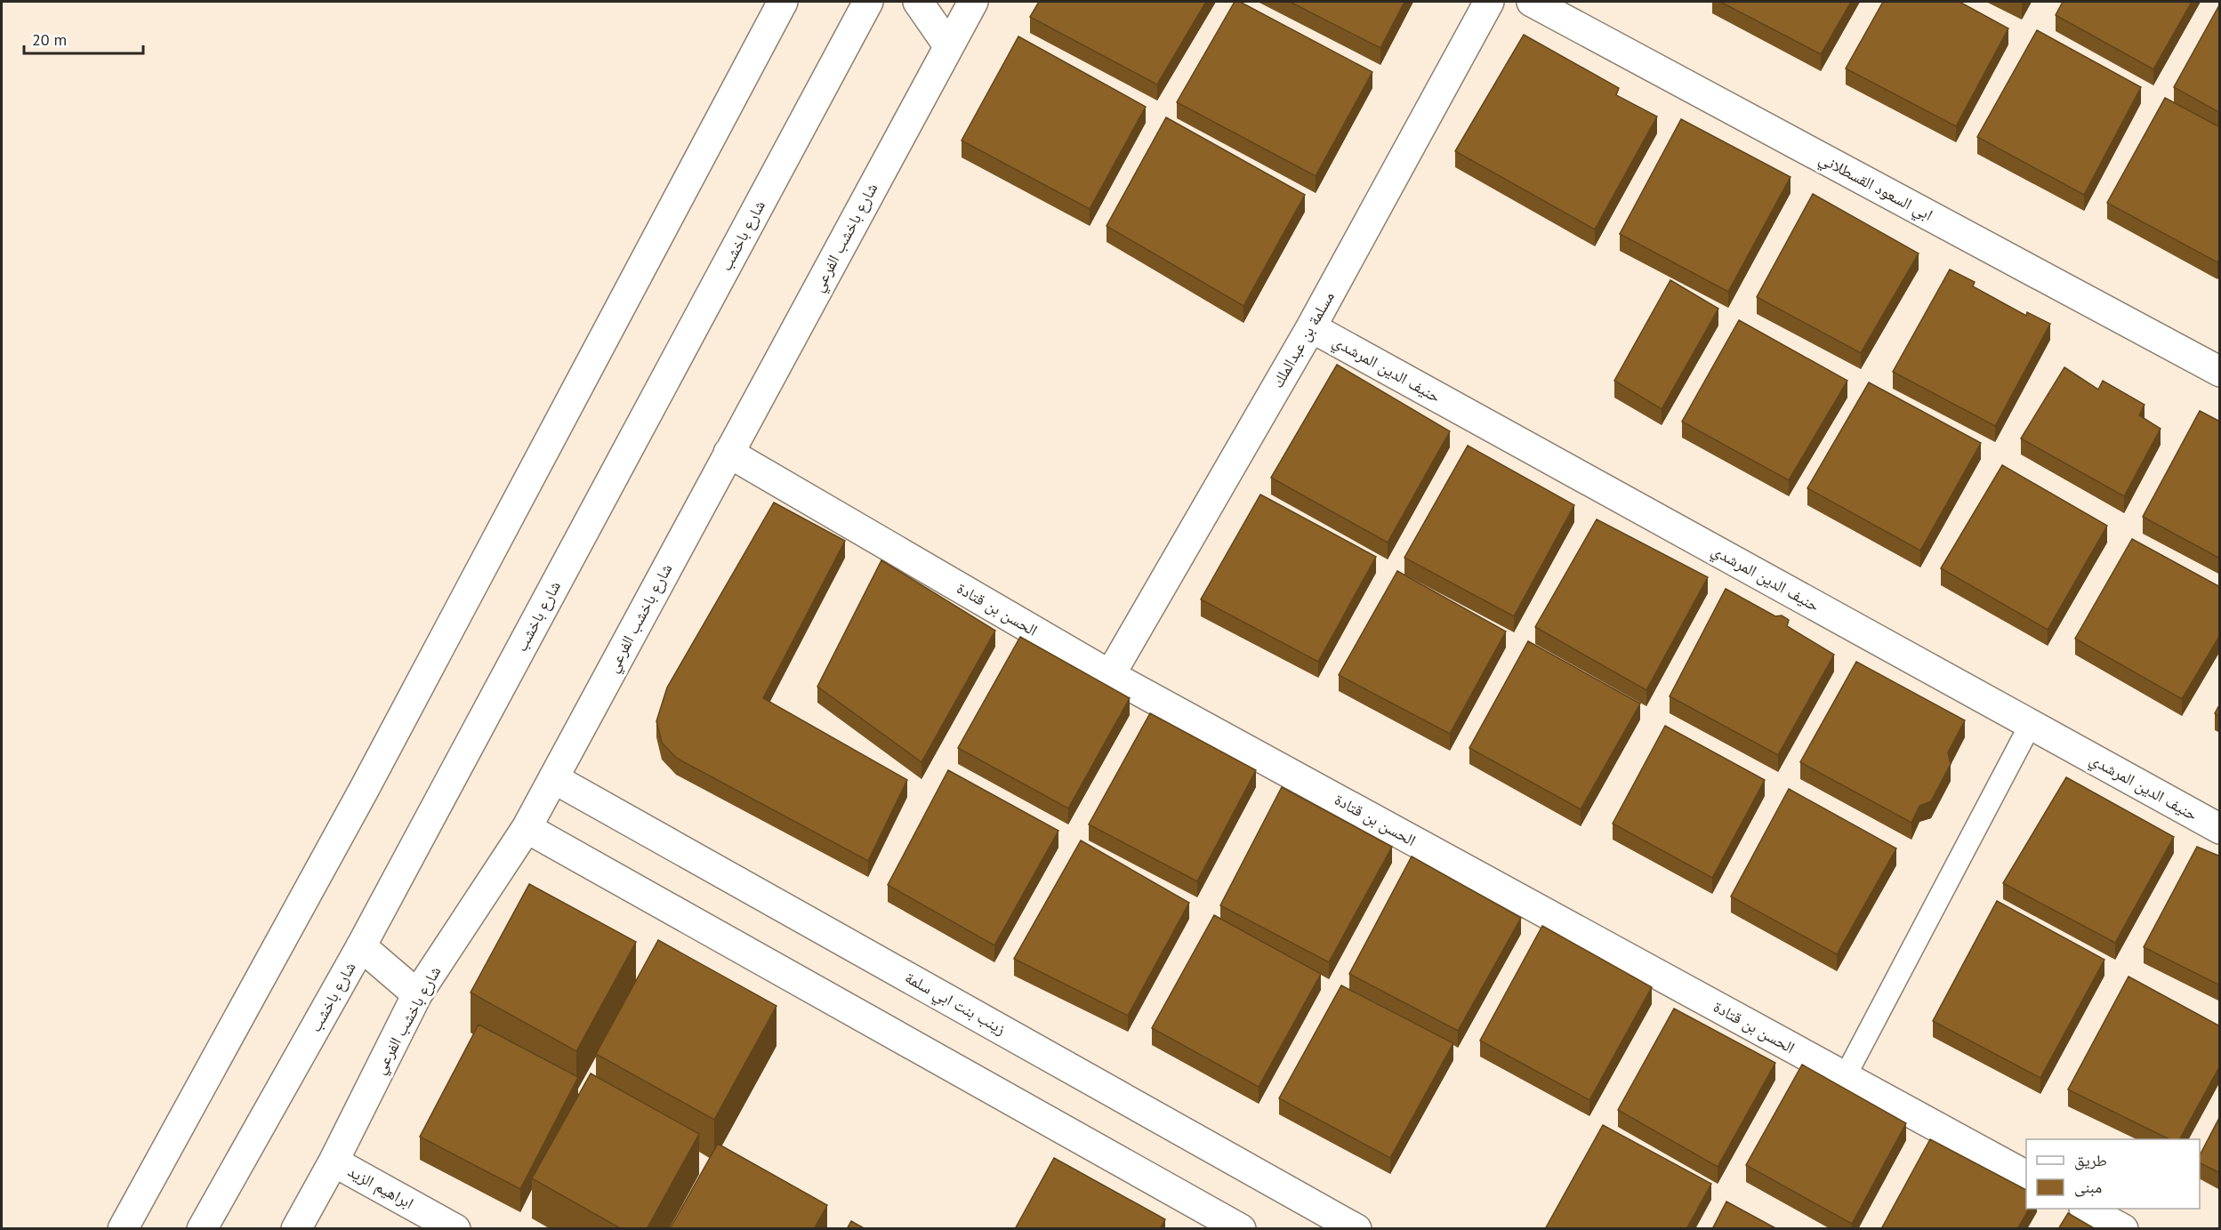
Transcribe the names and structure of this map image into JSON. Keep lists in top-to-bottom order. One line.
{"streets":{"street":["ابي السعود القسطلاني","شارع باخشب","شارع باخشب الفرعي","مسلمة بن عبدالملك","حنيف الدين المرشدي","الحسن بن قتادة","زينب بنت ابي سلمة","ابراهيم الزيد"]},"crossings":[["شارع باخشب الفرعي","الحسن بن قتادة"],["شارع باخشب الفرعي","زينب بنت ابي سلمة"],["شارع باخشب الفرعي","ابراهيم الزيد"],["مسلمة بن عبدالملك","حنيف الدين المرشدي"],["مسلمة بن عبدالملك","الحسن بن قتادة"]],"legend":["طريق","مبنى"],"scale_bar":"20 m"}
